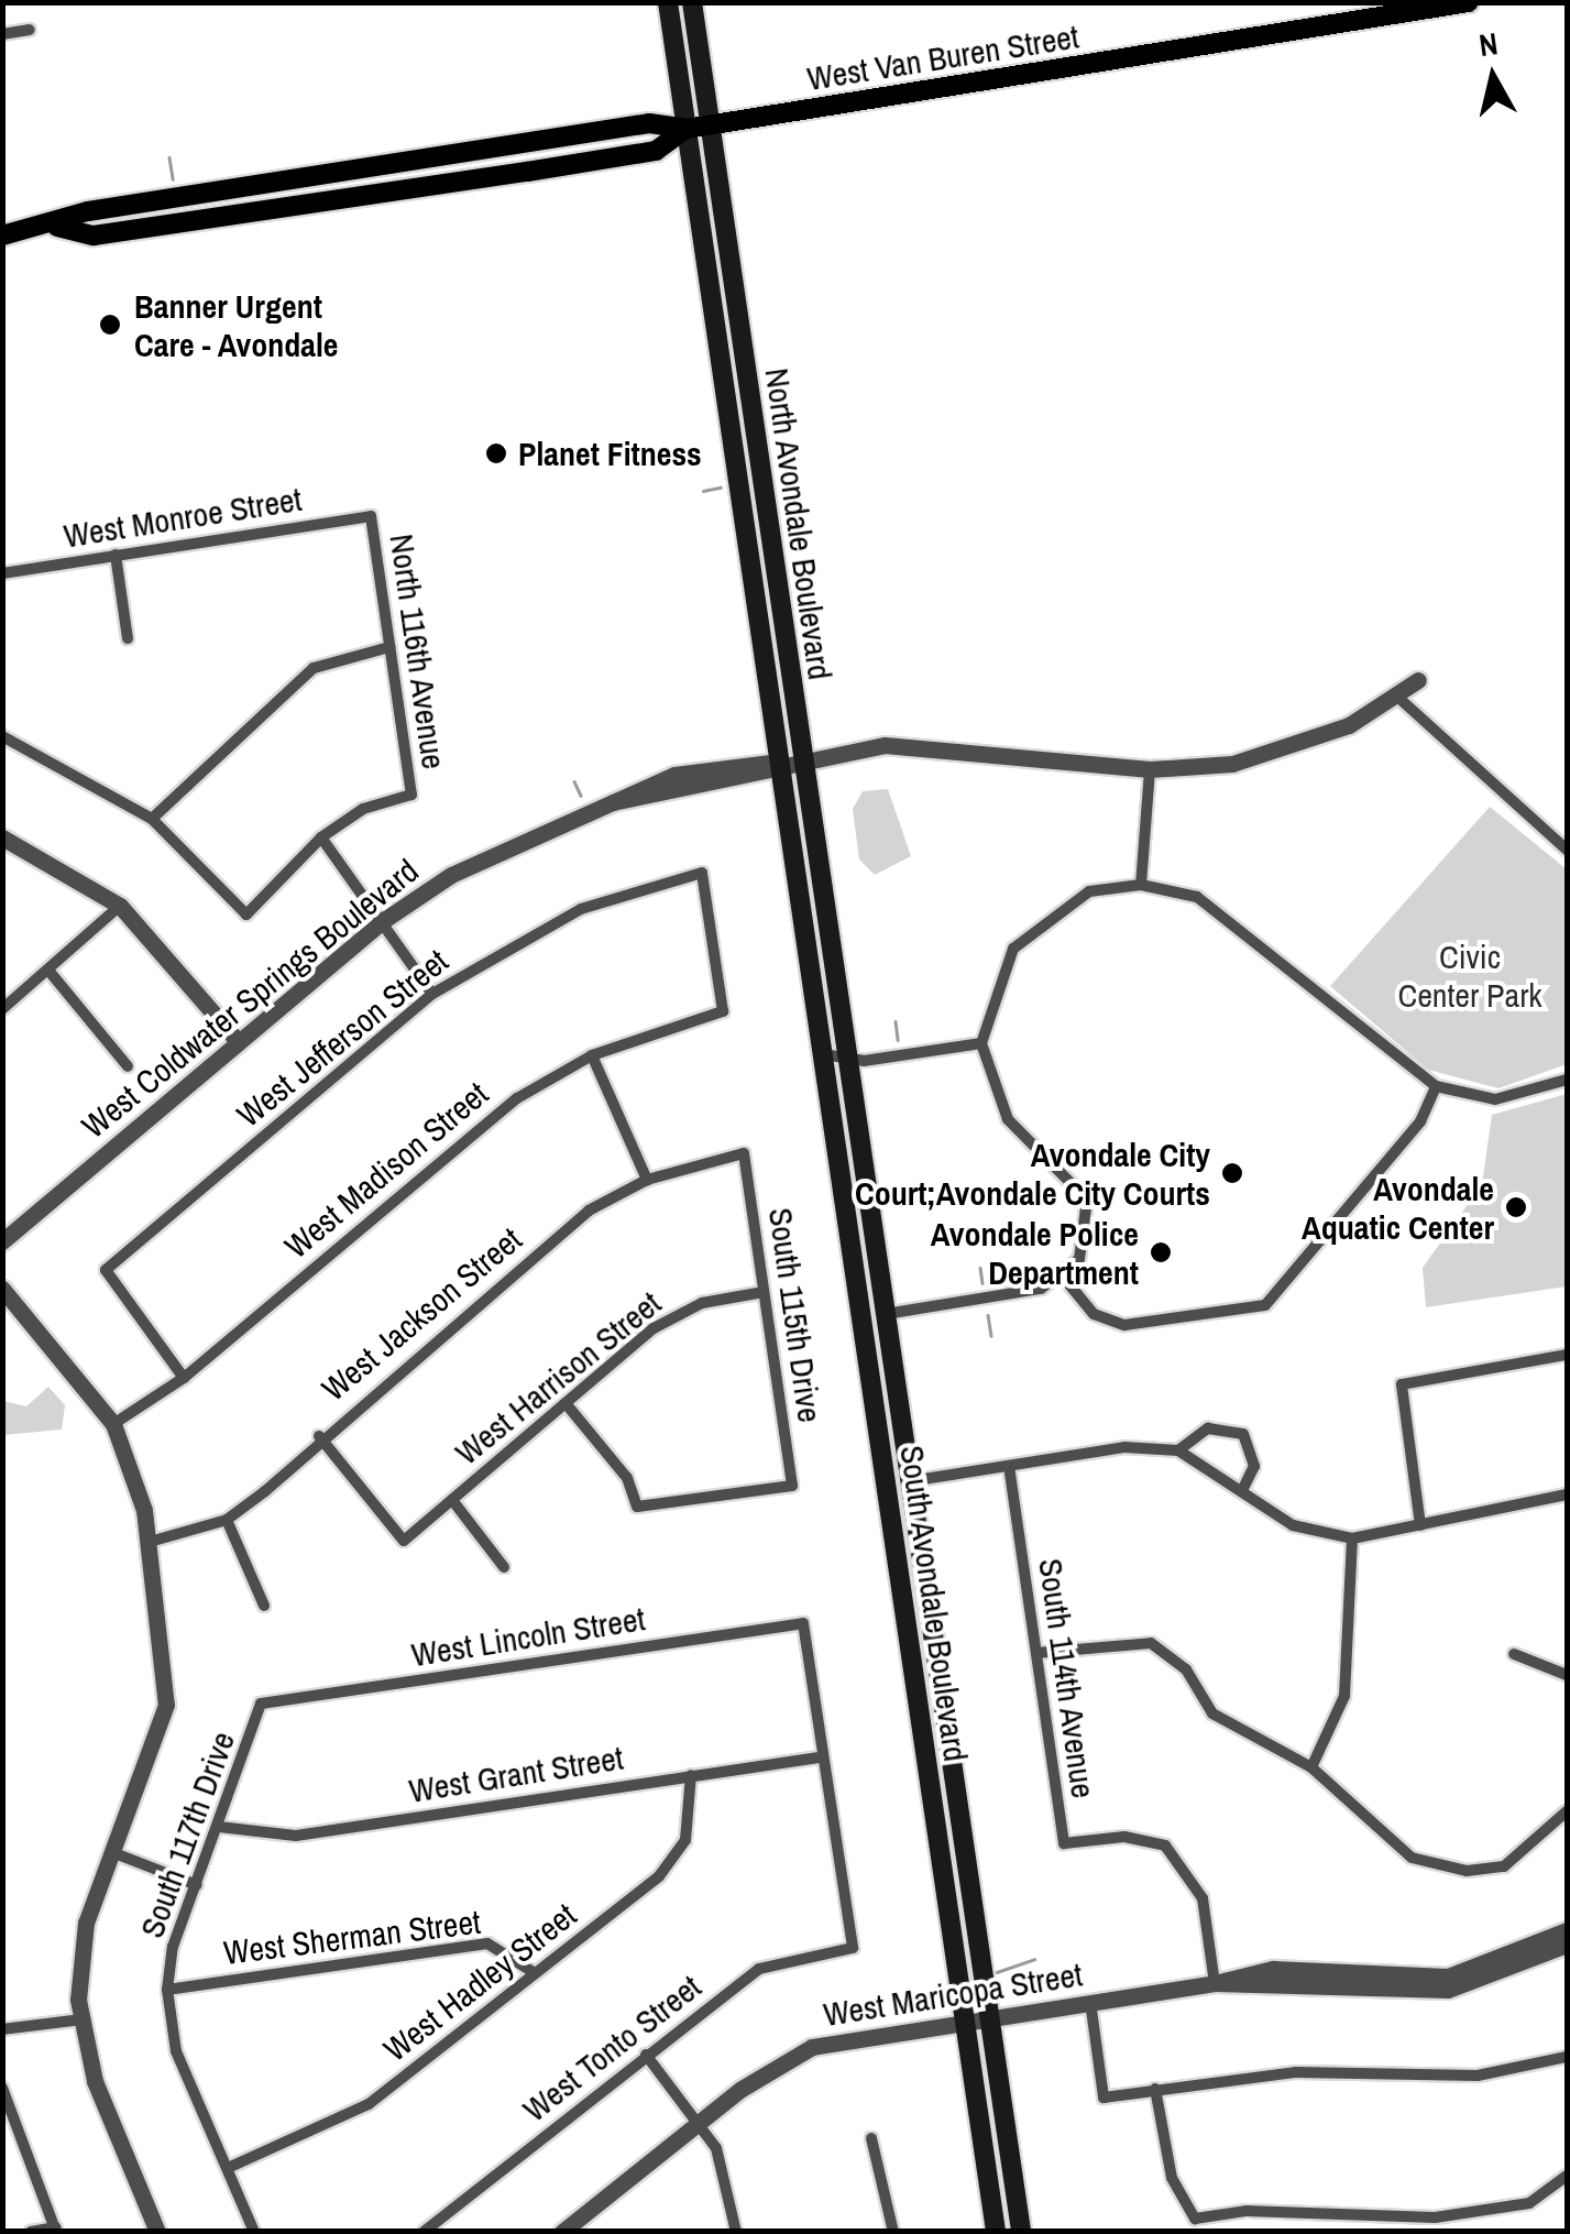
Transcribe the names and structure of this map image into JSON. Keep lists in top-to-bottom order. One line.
{"streets":{"main road":["West Van Buren Street","North Avondale Boulevard","South Avondale Boulevard"],"street":["West Monroe Street","North 116th Avenue","West Coldwater Springs Boulevard","West Jefferson Street","West Madison Street","West Jackson Street","South 115th Drive","West Harrison Street","West Lincoln Street","South 114th Avenue","West Grant Street","South 117th Drive","West Sherman Street","West Hadley Street","West Maricopa Street","West Tonto Street"]},"crossings":[["West Van Buren Street","North Avondale Boulevard"],["West Monroe Street","North 116th Avenue"],["North Avondale Boulevard","West Coldwater Springs Boulevard"],["North Avondale Boulevard","South Avondale Boulevard"],["West Jefferson Street","West Madison Street"],["West Jackson Street","South 115th Drive"],["West Jackson Street","West Harrison Street"],["South 115th Drive","West Harrison Street"],["South Avondale Boulevard","West Maricopa Street"],["West Lincoln Street","West Grant Street"],["West Lincoln Street","South 117th Drive"],["West Lincoln Street","West Tonto Street"],["South 114th Avenue","West Maricopa Street"],["West Grant Street","South 117th Drive"],["West Grant Street","West Hadley Street"],["West Grant Street","West Tonto Street"],["South 117th Drive","West Sherman Street"],["South 117th Drive","West Hadley Street"],["West Sherman Street","West Hadley Street"]],"parks":["Civic Center Park"],"places":["Banner Urgent Care - Avondale","Planet Fitness","Avondale City Court;Avondale City Courts","Avondale Aquatic Center","Avondale Police Department"],"north":"top"}
